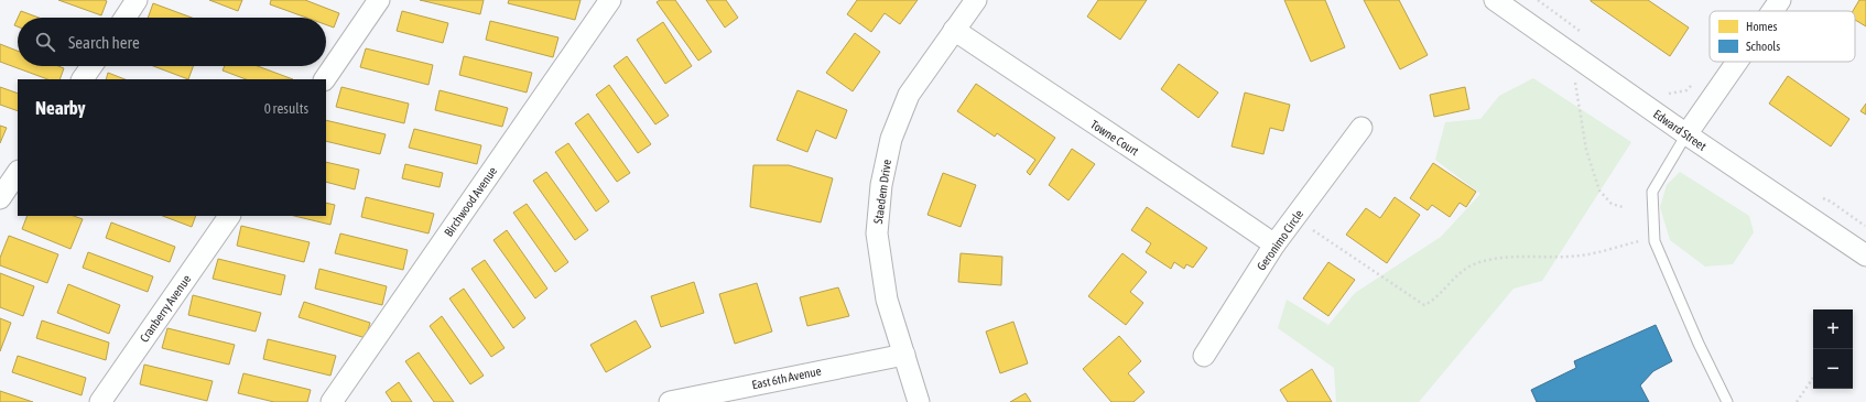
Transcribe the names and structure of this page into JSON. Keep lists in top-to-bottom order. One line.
{"streets":{"street":["Edward Street","Towne Court","Staedem Drive","Birchwood Avenue","Geronimo Circle","Cranberry Avenue","East 6th Avenue"]},"crossings":[["Towne Court","Staedem Drive"],["Towne Court","Geronimo Circle"],["Staedem Drive","East 6th Avenue"]],"legend":["Homes","Schools"],"page":{"search":"Search here","heading":["Nearby","0 results"],"map_buttons":["+","−"]}}
